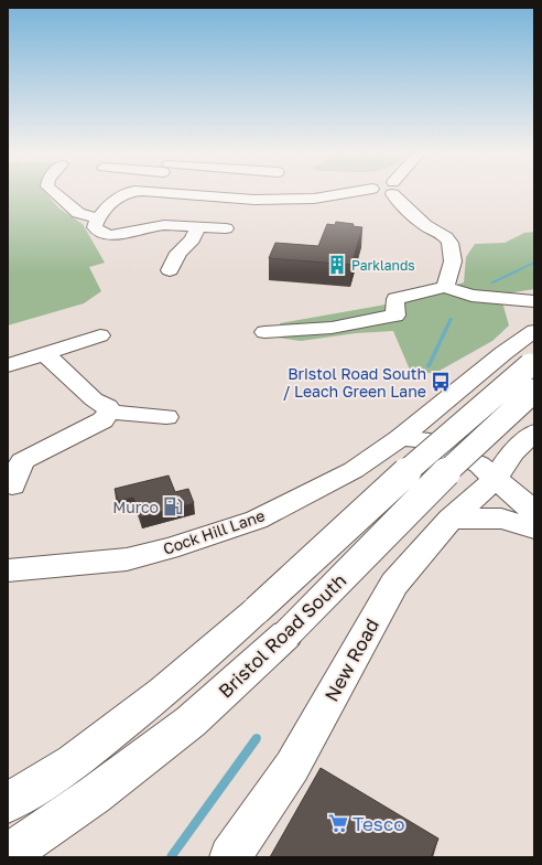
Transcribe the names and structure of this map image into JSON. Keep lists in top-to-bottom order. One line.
{"streets":{"main road":["Cock Hill Lane","Bristol Road South","New Road"]},"places":{"building":["Parklands"],"bus stop":["Bristol Road South / Leach Green Lane"],"fuel station":["Murco"],"supermarket":["Tesco"]}}
